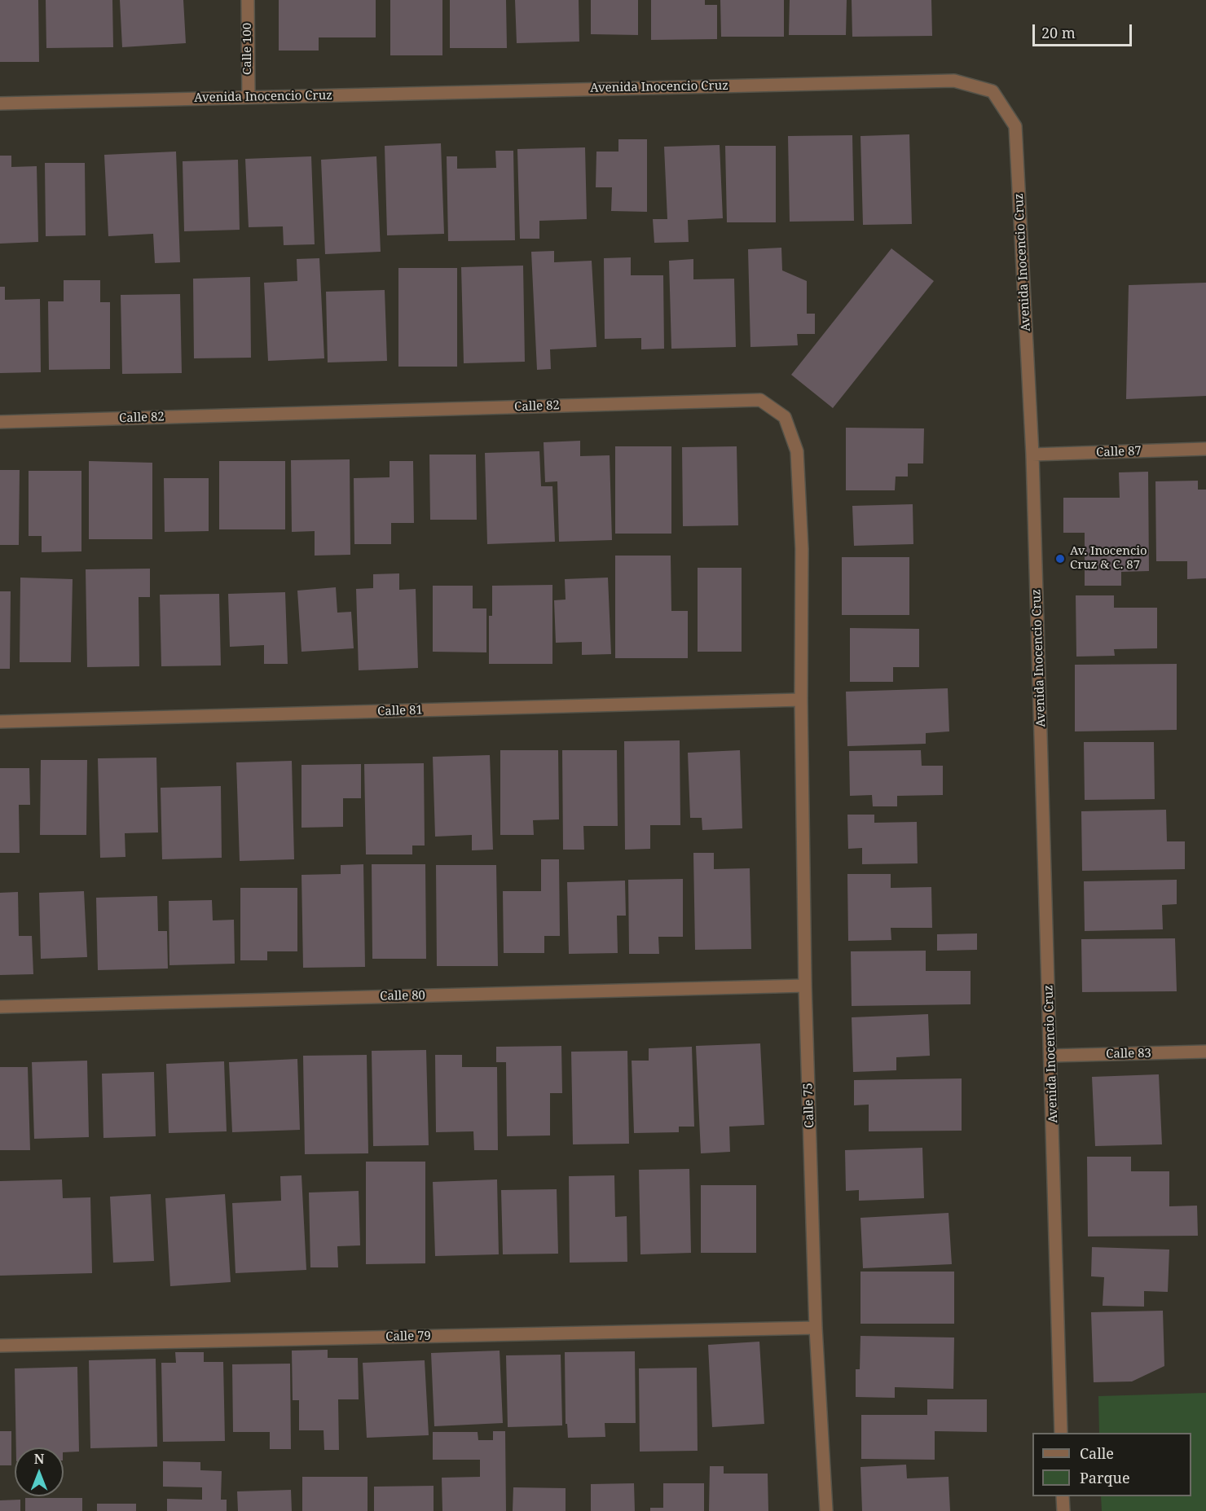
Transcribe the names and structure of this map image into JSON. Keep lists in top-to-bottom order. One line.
{"streets":{"street":["Calle 100","Avenida Inocencio Cruz","Calle 82","Calle 87","Calle 81","Calle 80","Calle 83","Calle 75","Calle 79"]},"crossings":[["Calle 100","Avenida Inocencio Cruz"],["Avenida Inocencio Cruz","Calle 87"],["Avenida Inocencio Cruz","Calle 83"],["Calle 82","Calle 81"],["Calle 82","Calle 75"],["Calle 81","Calle 75"],["Calle 80","Calle 75"],["Calle 75","Calle 79"]],"places":["Av. Inocencio Cruz & C. 87"],"legend":["Calle","Parque"],"scale_bar":"20 m","north":"top"}
